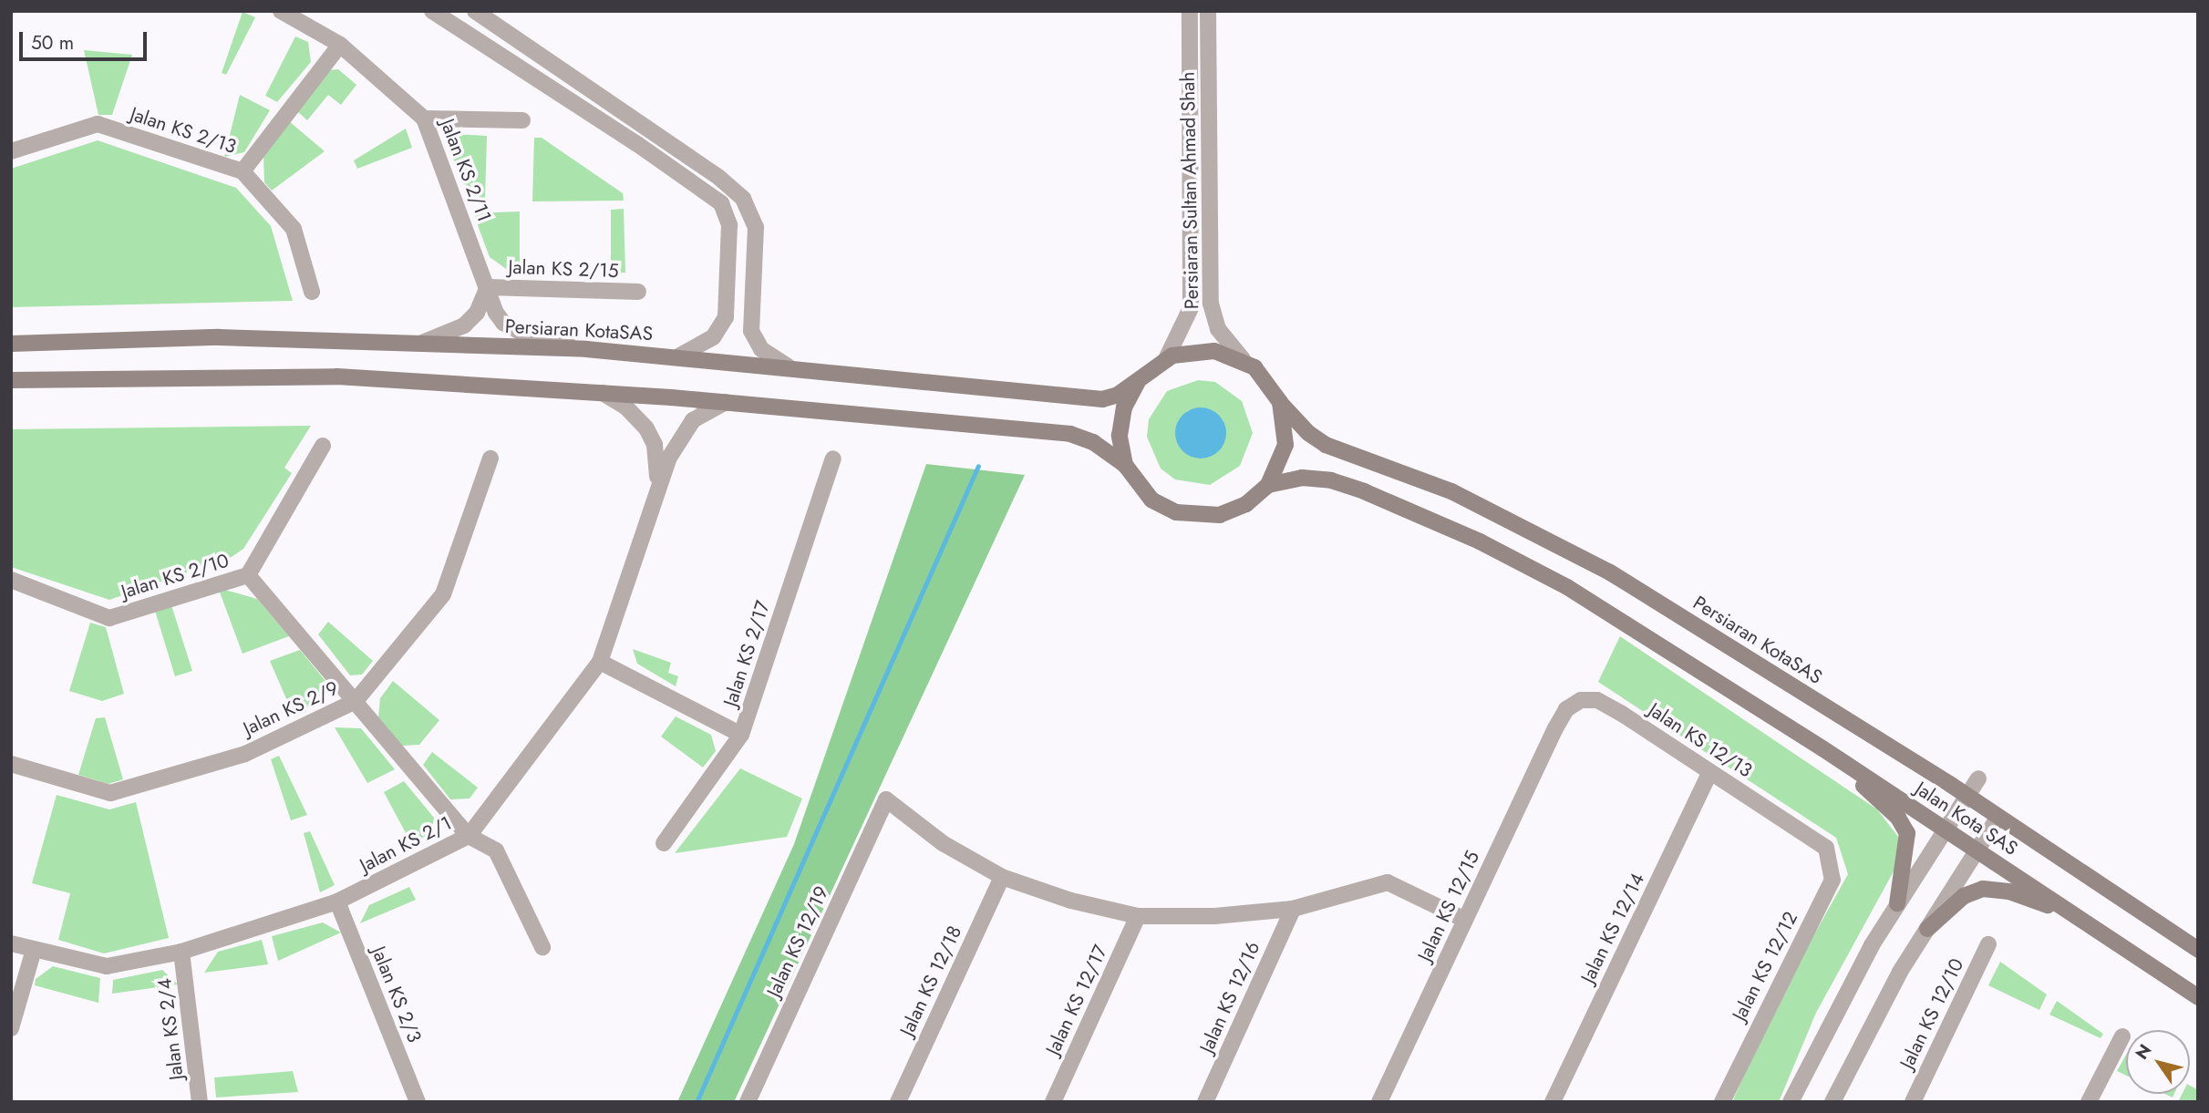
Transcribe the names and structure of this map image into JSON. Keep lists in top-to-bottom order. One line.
{"streets":{"main road":["Persiaran KotaSAS","Jalan Kota SAS"],"street":["Jalan KS 2/13","Jalan KS 2/11","Persiaran Sultan Ahmad Shah","Jalan KS 2/15","Jalan KS 2/10","Jalan KS 2/17","Jalan KS 2/9","Jalan KS 12/13","Jalan KS 2/1","Jalan KS 12/15","Jalan KS 12/14","Jalan KS 12/19","Jalan KS 12/12","Jalan KS 12/18","Jalan KS 2/3","Jalan KS 12/16","Jalan KS 12/17","Jalan KS 12/10","Jalan KS 2/4"]},"crossings":[["Jalan KS 2/11","Jalan KS 2/15"],["Jalan KS 2/11","Persiaran KotaSAS"],["Persiaran Sultan Ahmad Shah","Persiaran KotaSAS"],["Jalan KS 12/13","Jalan KS 12/15"],["Jalan KS 12/13","Jalan KS 12/14"],["Jalan KS 12/13","Jalan KS 12/12"],["Jalan KS 2/1","Jalan KS 2/3"],["Jalan KS 2/1","Jalan KS 2/4"],["Jalan KS 12/19","Jalan KS 12/18"]],"scale_bar":"50 m","north":"top left"}
